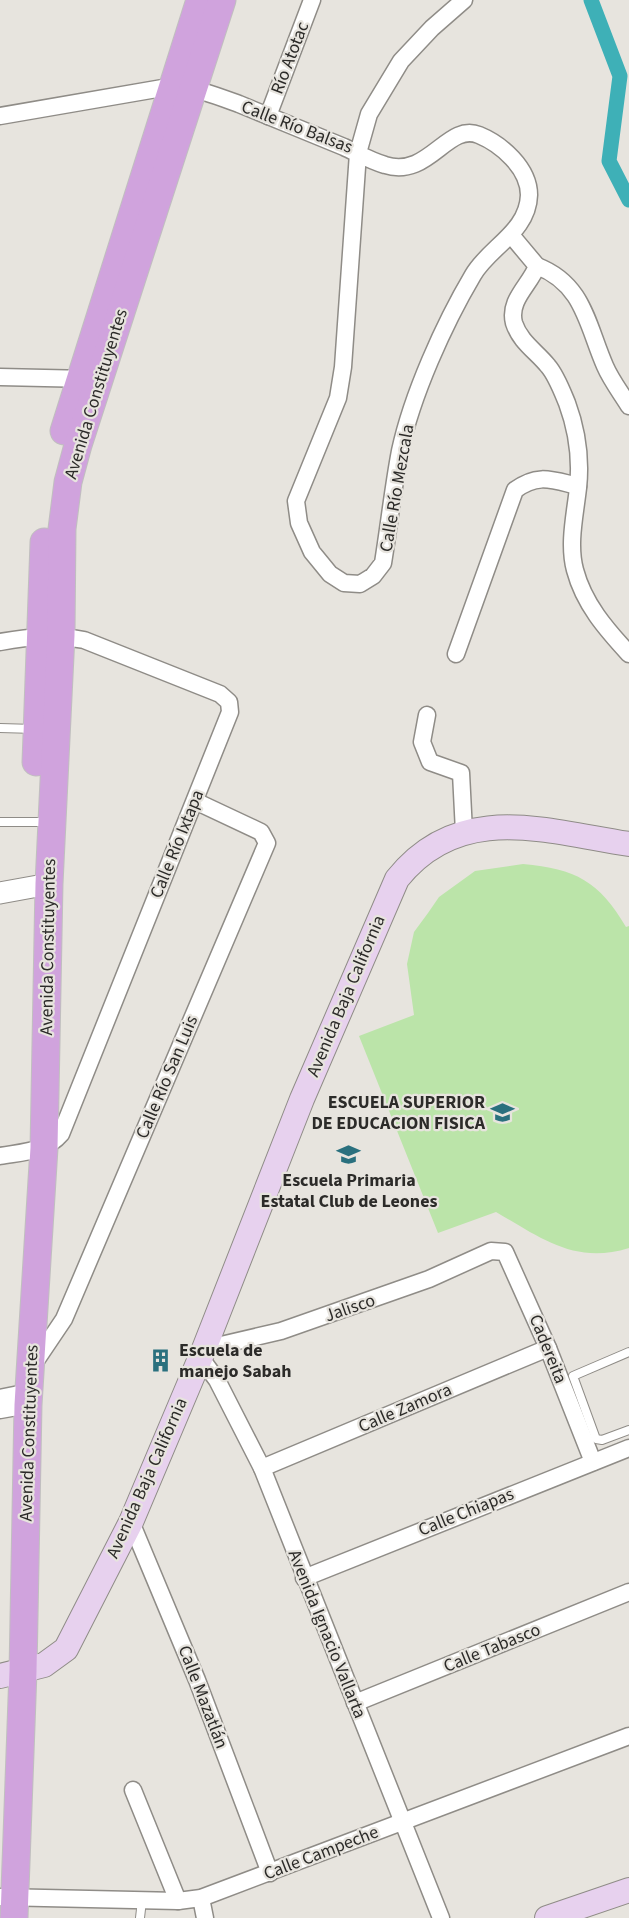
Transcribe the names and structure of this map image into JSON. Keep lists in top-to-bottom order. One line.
{"streets":{"main road":["Avenida Constituyentes","Avenida Baja California"],"street":["Río Atotac","Calle Río Balsas","Calle Río Mezcala","Calle Río Ixtapa","Calle Río San Luis","Jalisco","Cadereita","Calle Zamora","Calle Chiapas","Avenida Ignacio Vallarta","Calle Tabasco","Calle Mazatlán","Calle Campeche"]},"crossings":[["Río Atotac","Calle Río Balsas"],["Calle Río Balsas","Avenida Constituyentes"],["Calle Río Balsas","Calle Río Mezcala"],["Avenida Constituyentes","Calle Río Ixtapa"],["Avenida Constituyentes","Avenida Baja California"],["Avenida Constituyentes","Calle Río San Luis"],["Avenida Constituyentes","Calle Campeche"],["Calle Río Ixtapa","Calle Río San Luis"],["Avenida Baja California","Jalisco"],["Avenida Baja California","Avenida Ignacio Vallarta"],["Avenida Baja California","Calle Mazatlán"],["Jalisco","Cadereita"],["Jalisco","Avenida Ignacio Vallarta"],["Cadereita","Calle Zamora"],["Cadereita","Calle Chiapas"],["Calle Zamora","Avenida Ignacio Vallarta"],["Calle Chiapas","Avenida Ignacio Vallarta"],["Avenida Ignacio Vallarta","Calle Tabasco"],["Avenida Ignacio Vallarta","Calle Campeche"],["Calle Mazatlán","Calle Campeche"]],"places":{"school or university":["ESCUELA SUPERIOR DE EDUCACION FISICA","Escuela Primaria Estatal Club de Leones"],"building":["Escuela de manejo Sabah"]}}
